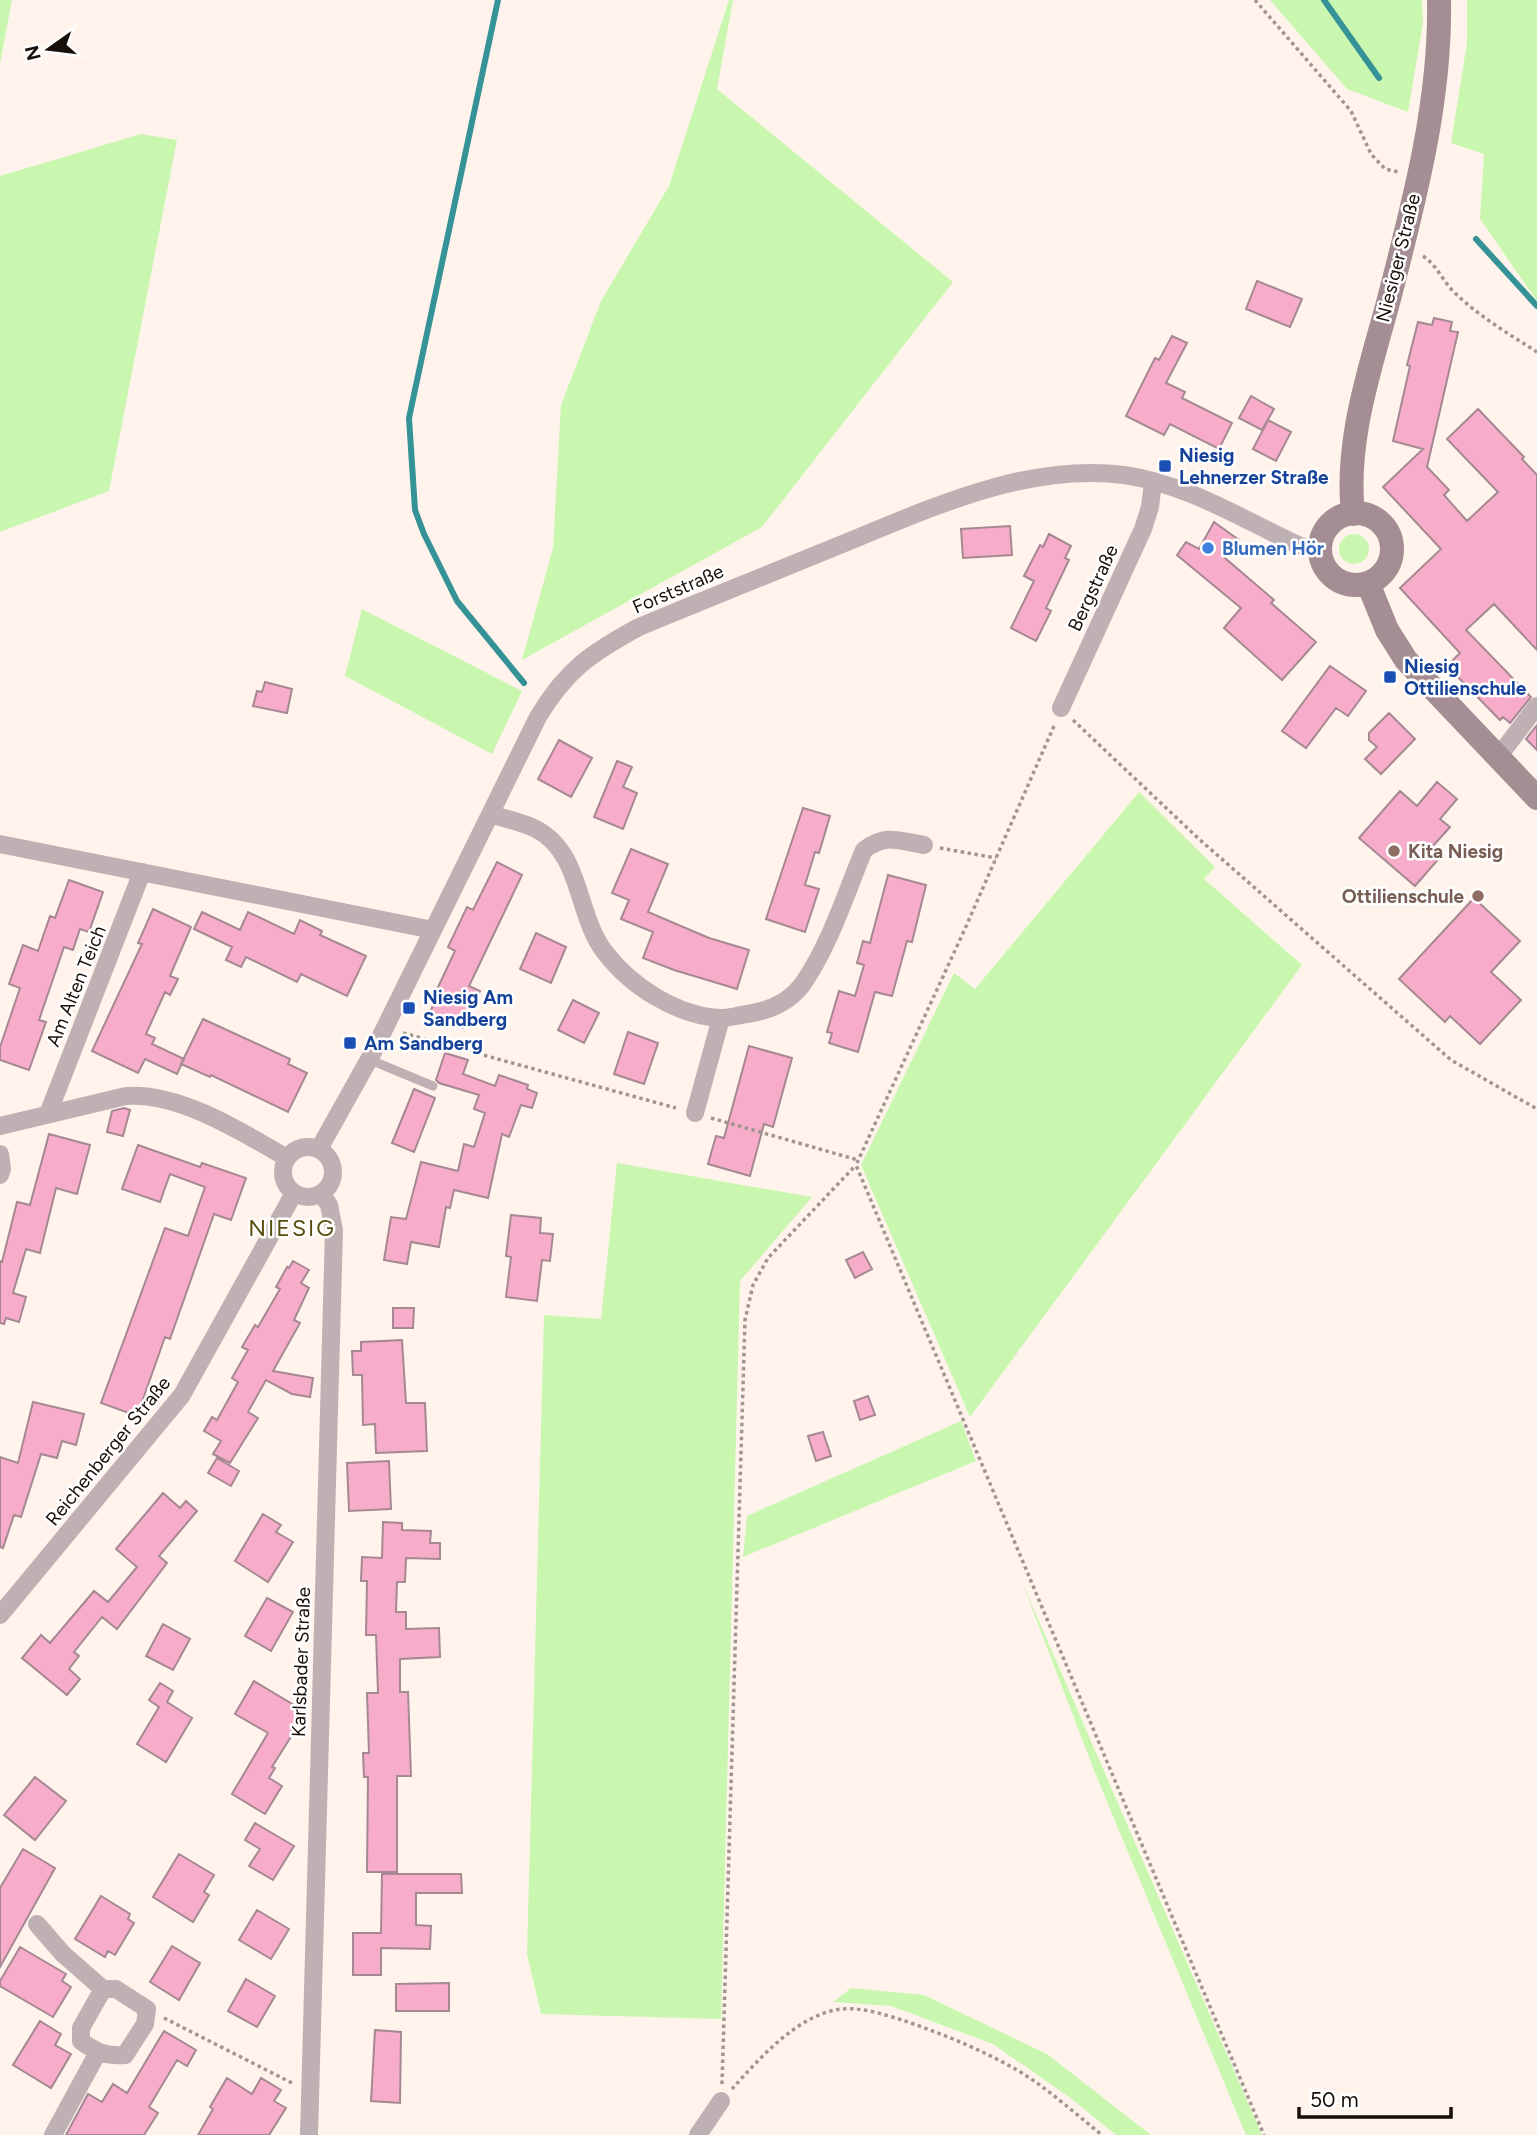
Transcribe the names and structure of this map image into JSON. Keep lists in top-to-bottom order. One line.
{"streets":{"main road":["Niesiger Straße"],"street":["Bergstraße","Forststraße","Am Alten Teich","Reichenberger Straße","Karlsbader Straße"]},"crossings":[["Niesiger Straße","Forststraße"],["Bergstraße","Forststraße"],["Forststraße","Reichenberger Straße"],["Forststraße","Karlsbader Straße"],["Reichenberger Straße","Karlsbader Straße"]],"districts":["NIESIG"],"places":{"transit":["Niesig Lehnerzer Straße","Niesig Ottilienschule","Niesig Am Sandberg","Am Sandberg"],"other":["Blumen Hör","Kita Niesig","Ottilienschule"]},"scale_bar":"50 m","north":"left"}
